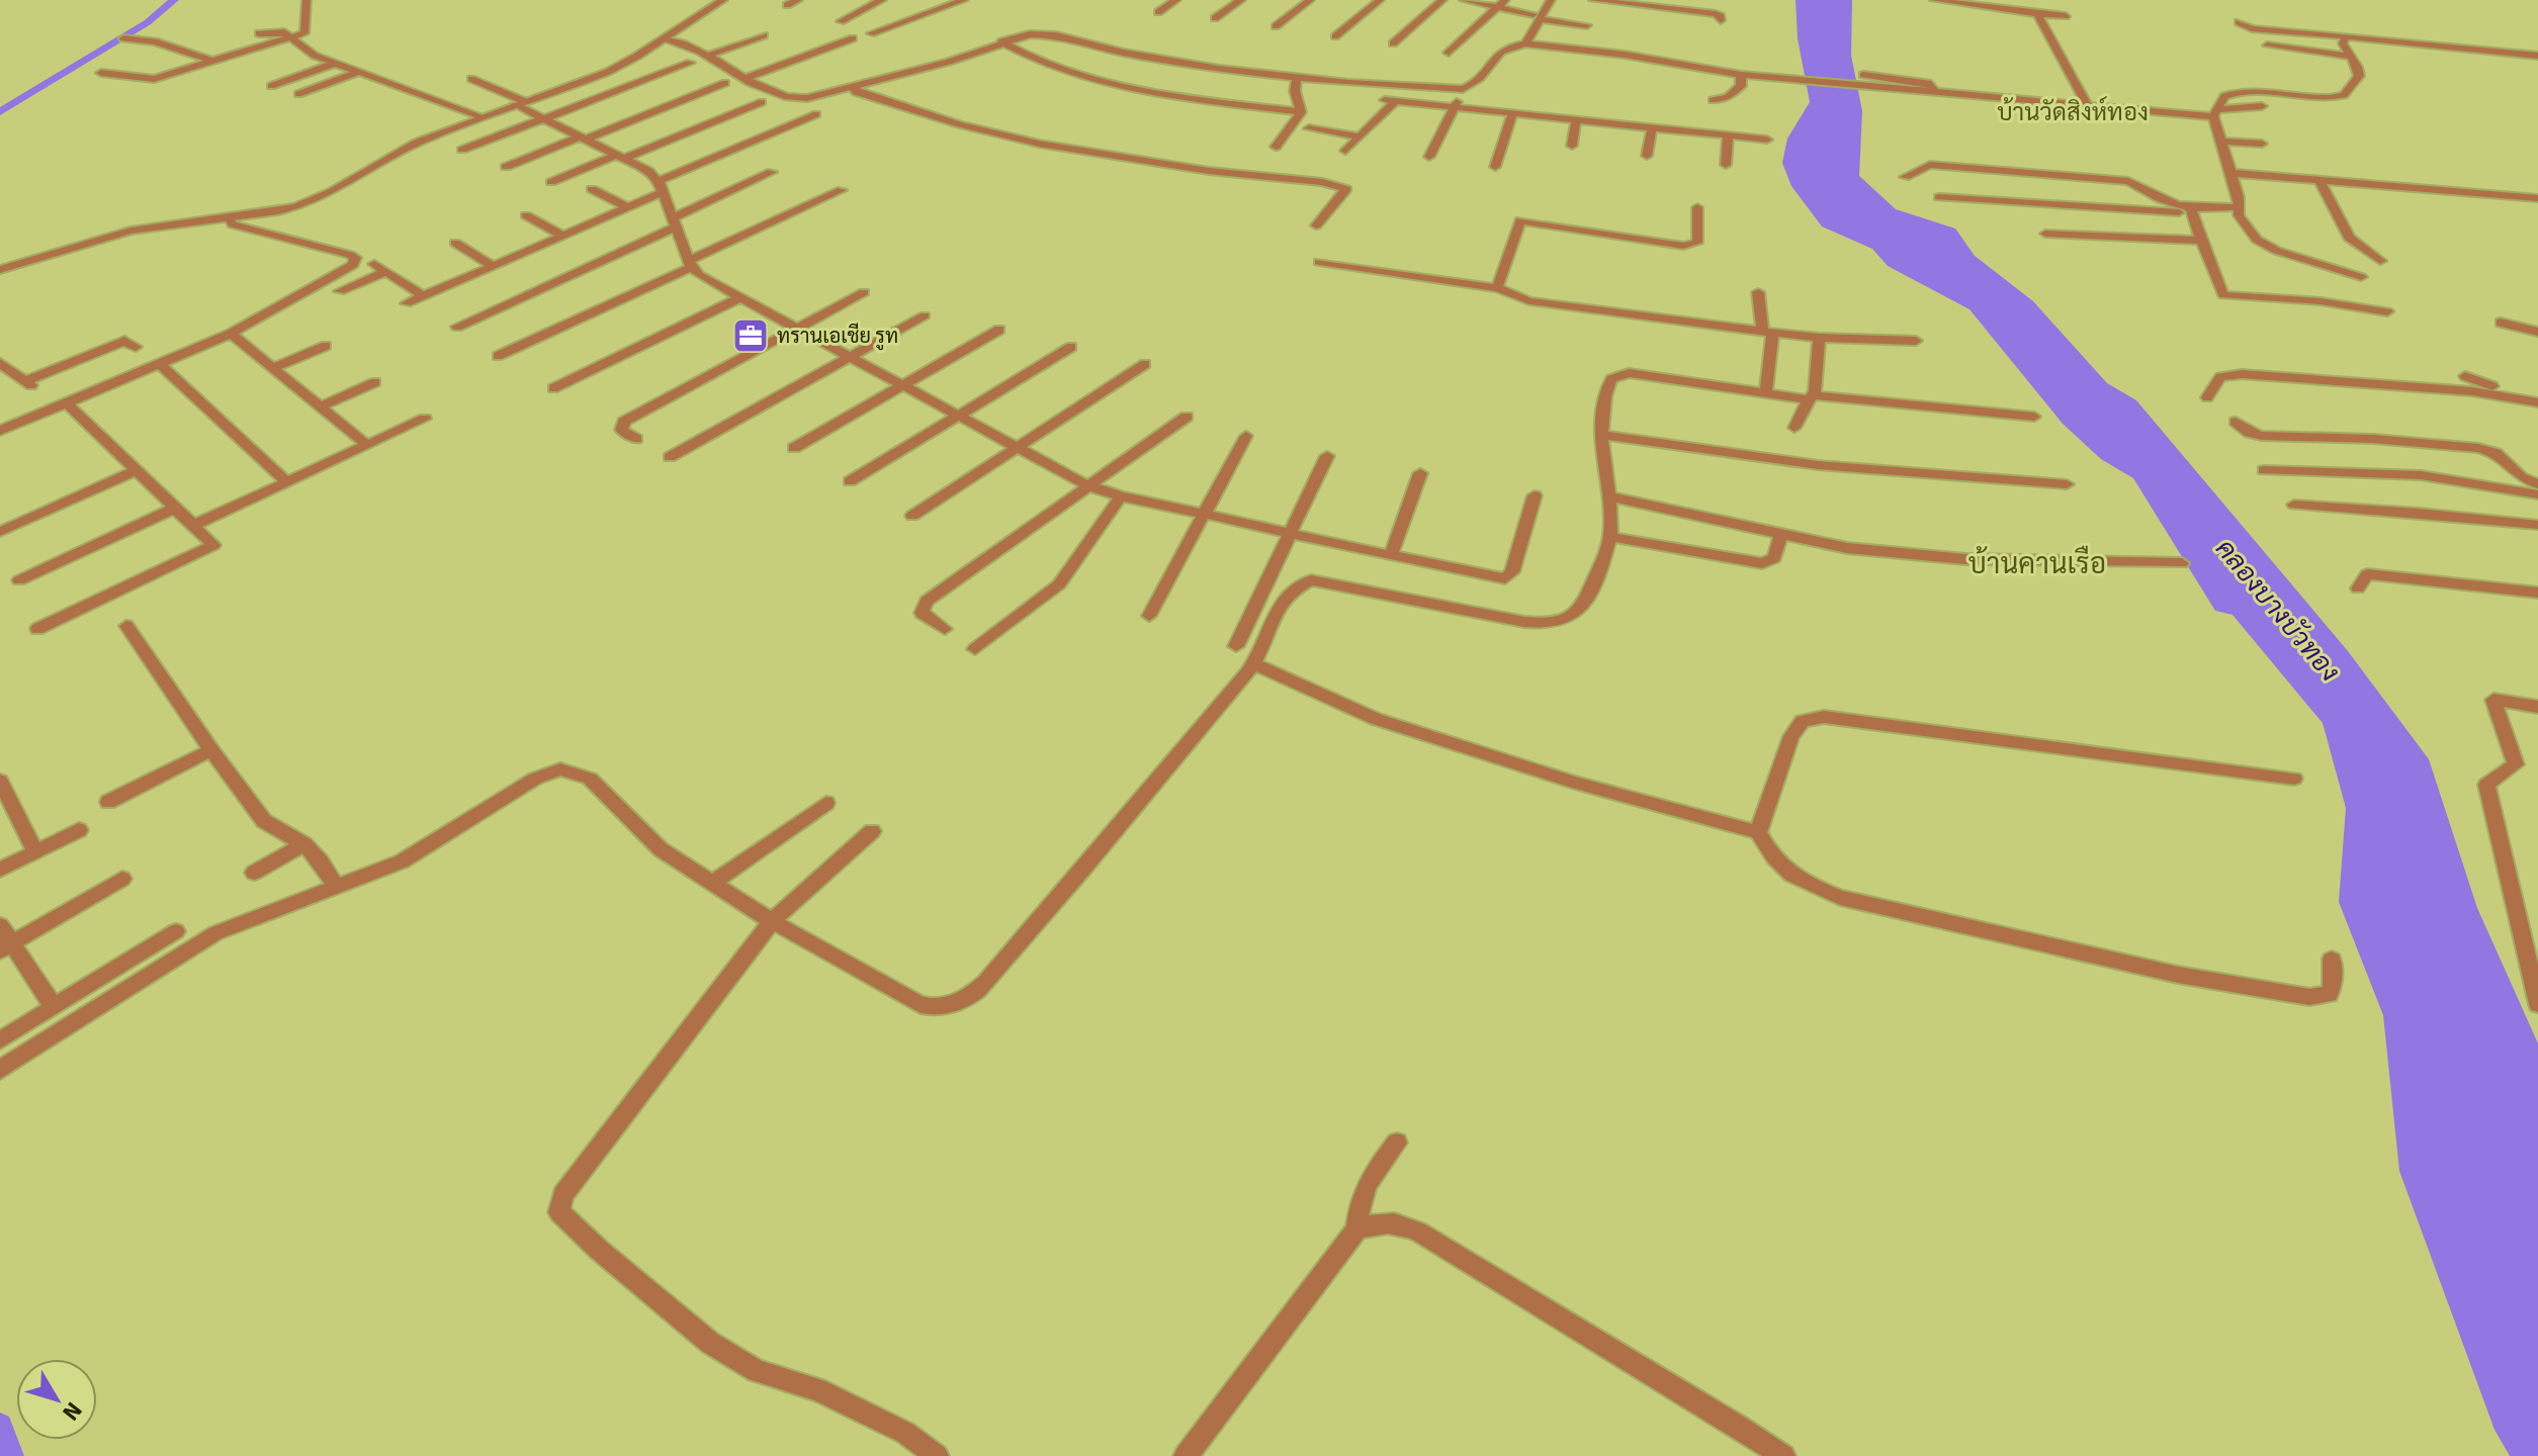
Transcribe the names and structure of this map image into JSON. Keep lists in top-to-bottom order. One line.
{"districts":["บ้านวัดสิงห์ทอง","บ้านคานเรือ"],"water":["คลองบางบัวทอง"],"places":{"office":["ทรานเอเชีย รูท"]},"north":"bottom right"}
